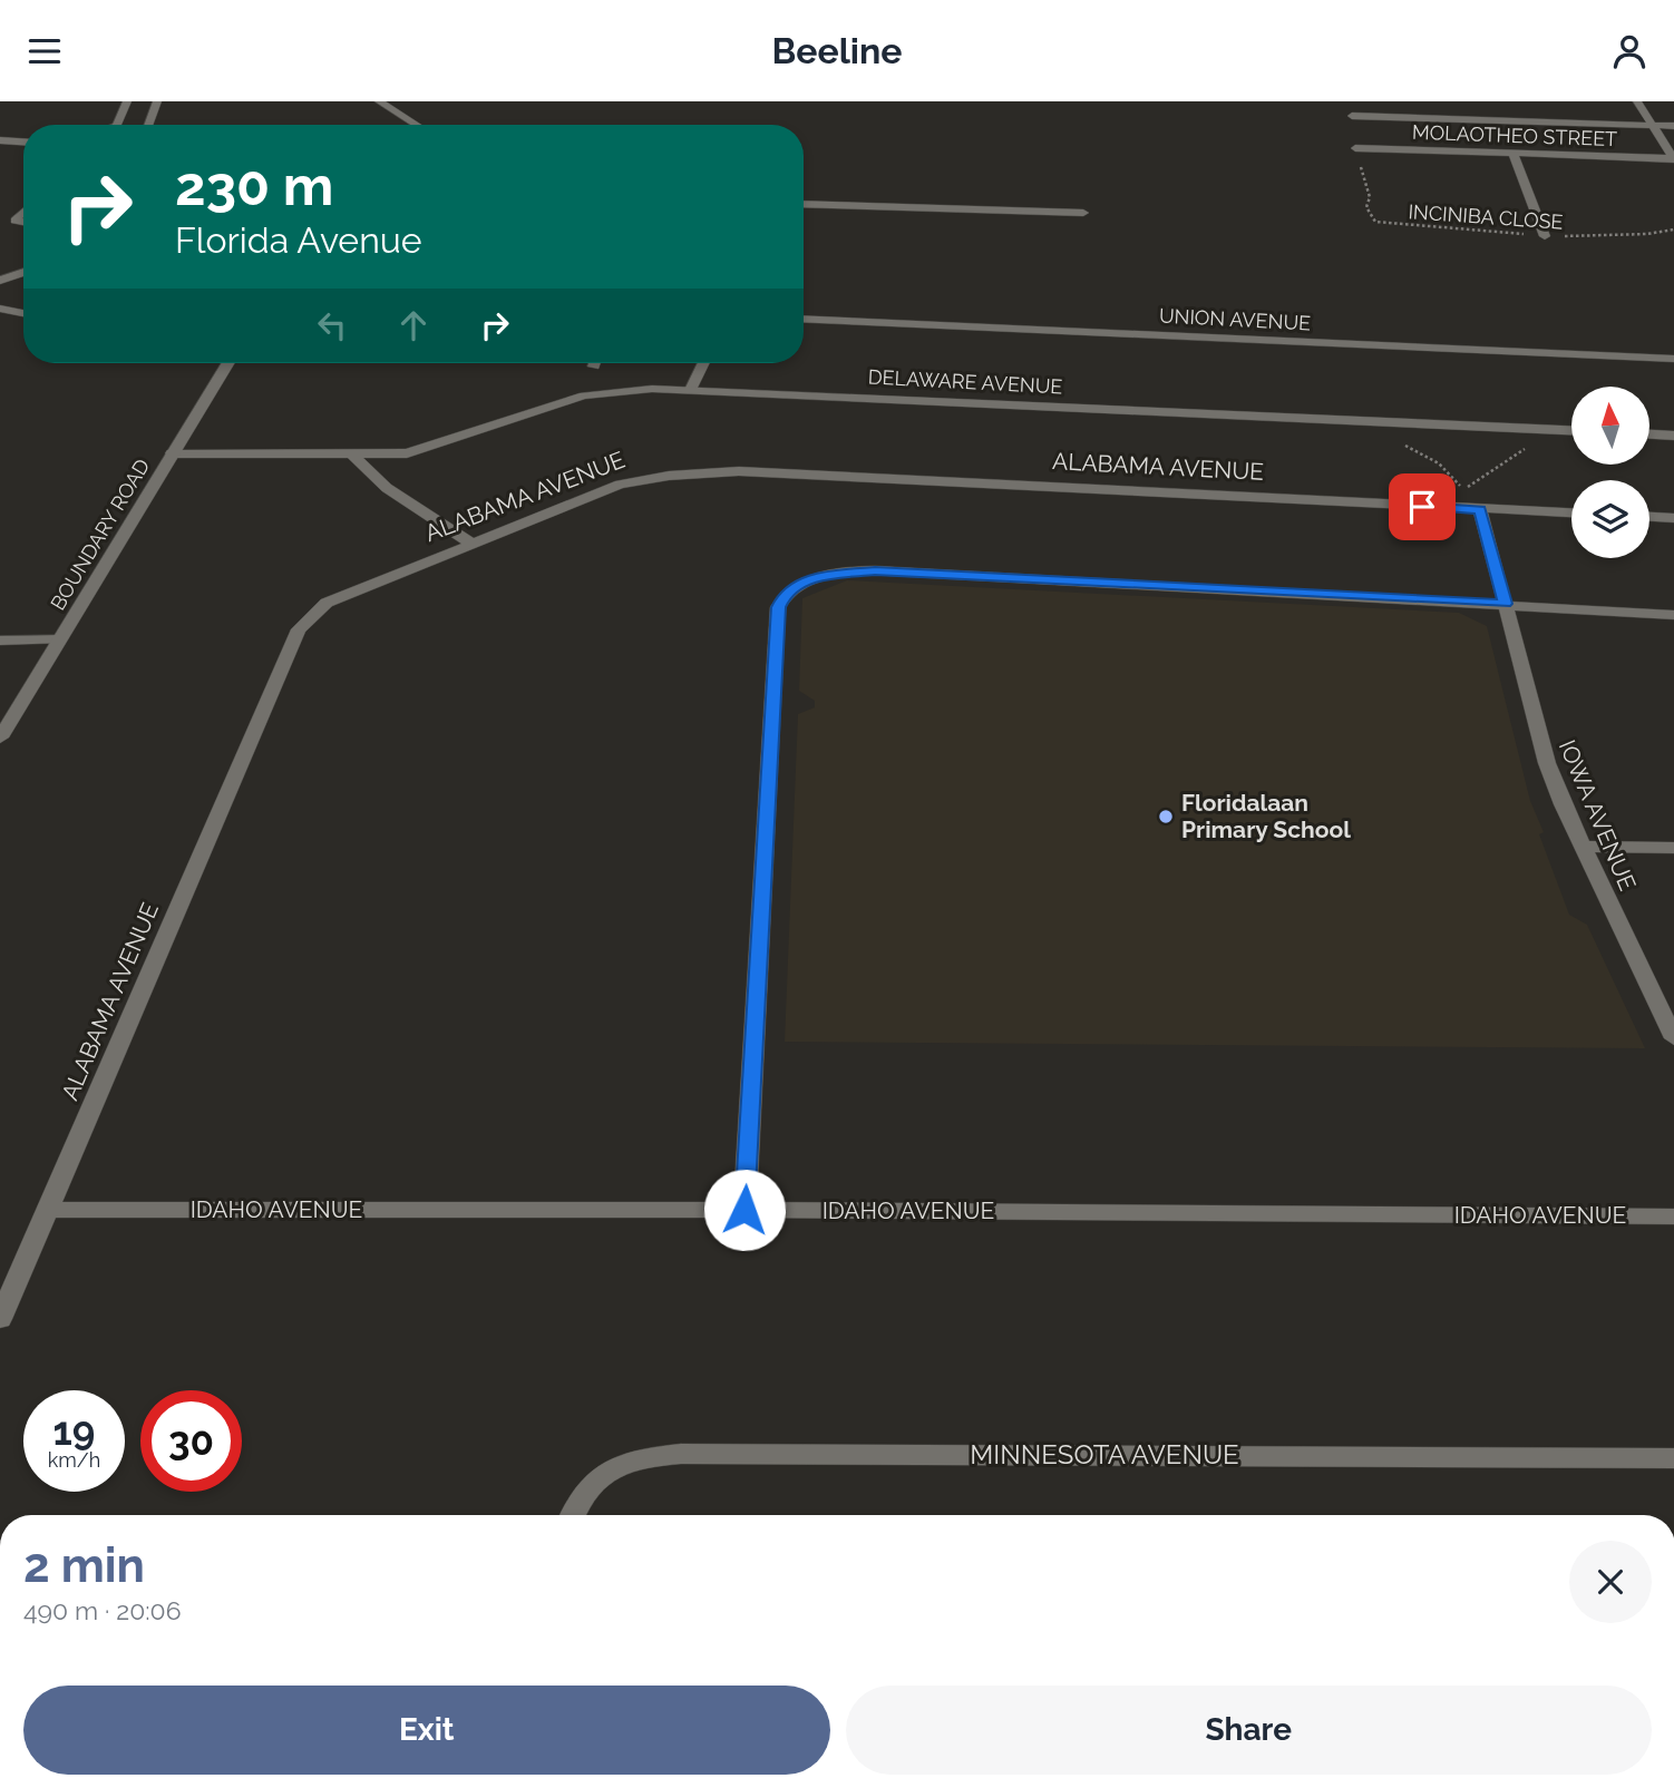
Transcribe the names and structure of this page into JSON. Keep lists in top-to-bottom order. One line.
{"streets":{"street":["MOLAOTHEO STREET","UNION AVENUE","DELAWARE AVENUE","ALABAMA AVENUE","BOUNDARY ROAD","IOWA AVENUE","IDAHO AVENUE","MINNESOTA AVENUE"],"path":["INCINIBA CLOSE"]},"crossings":[["MOLAOTHEO STREET","INCINIBA CLOSE"],["DELAWARE AVENUE","BOUNDARY ROAD"],["ALABAMA AVENUE","IOWA AVENUE"],["ALABAMA AVENUE","IDAHO AVENUE"]],"places":["Floridalaan Primary School"],"north":"top","page":{"header":"Beeline","turn":["230 m","Florida Avenue"],"speed":"19 km/h","limit":"30","heading":["2 min","490 m · 20:06"],"buttons":["Exit","Share"]}}
